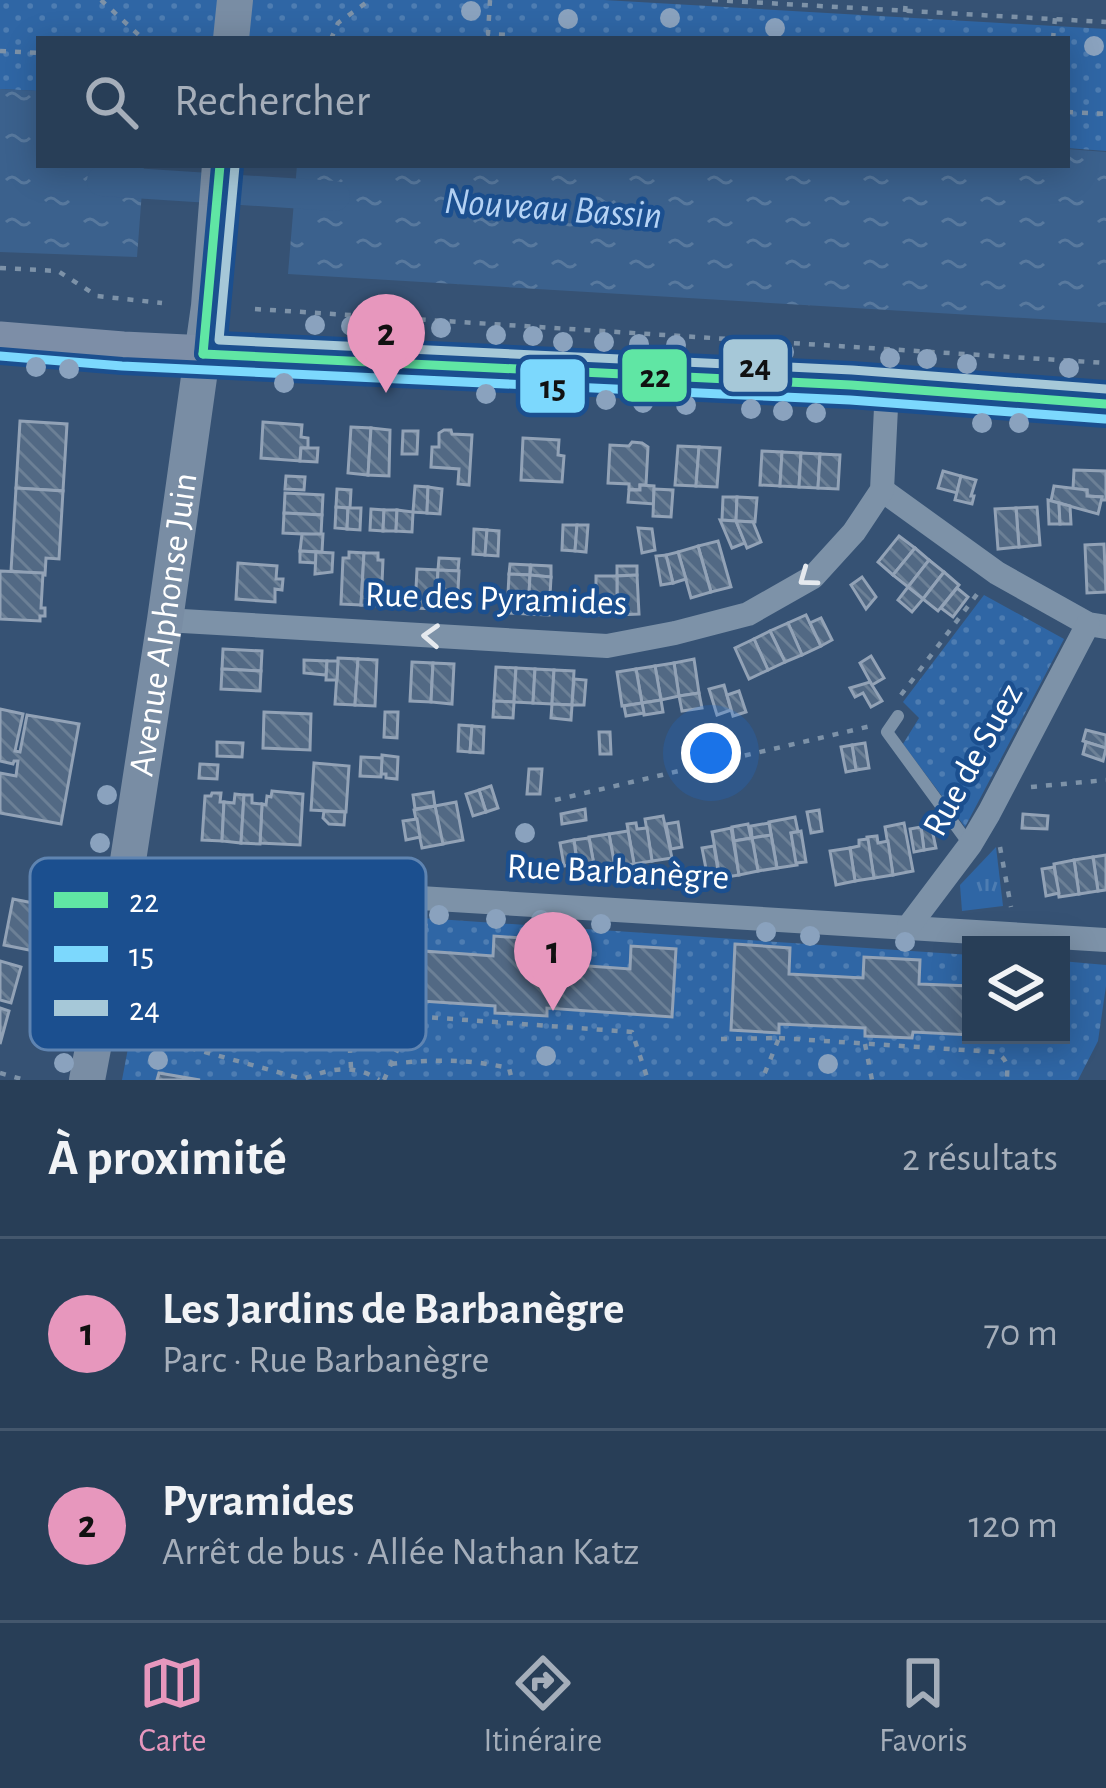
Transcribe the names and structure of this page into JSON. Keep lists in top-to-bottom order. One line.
{"streets":{"main road":["Avenue Alphonse Juin"],"street":["Rue des Pyramides","Rue de Suez","Rue Barbanègre"]},"crossings":[["Rue des Pyramides","Avenue Alphonse Juin"],["Rue de Suez","Rue Barbanègre"]],"one_way":["Rue des Pyramides"],"water":["Nouveau Bassin"],"lines":["transit line 22","transit line 24","transit line 15"],"legend":["22","15","24"],"page":{"search":"Rechercher","pins":["2","1"],"heading":["À proximité","2 résultats"],"list":[{"mark":"1","name":"Les Jardins de Barbanègre","note":"Parc · Rue Barbanègre","value":"70 m"},{"mark":"2","name":"Pyramides","note":"Arrêt de bus · Allée Nathan Katz","value":"120 m"}],"nav":["Carte","Itinéraire","Favoris"]}}
